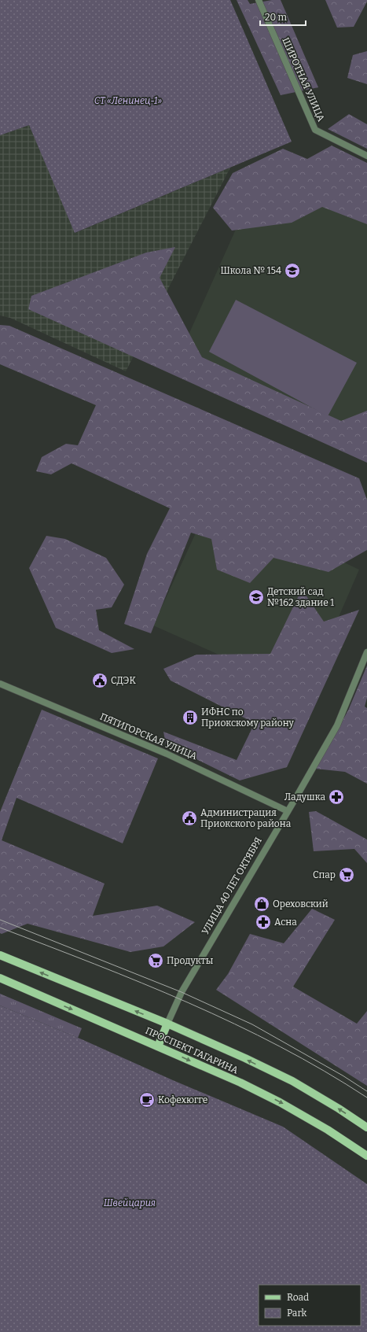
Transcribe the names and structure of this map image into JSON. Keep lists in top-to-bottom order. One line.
{"streets":{"main road":["УЛИЦА 40 ЛЕТ ОКТЯБРЯ","ПРОСПЕКТ ГАГАРИНА"],"street":["ШИРОТНАЯ УЛИЦА","ПЯТИГОРСКАЯ УЛИЦА"]},"crossings":[["ПЯТИГОРСКАЯ УЛИЦА","УЛИЦА 40 ЛЕТ ОКТЯБРЯ"],["УЛИЦА 40 ЛЕТ ОКТЯБРЯ","ПРОСПЕКТ ГАГАРИНА"]],"parks":["СТ «Ленинец-1»","Швейцария"],"places":{"school or university":["Школа № 154","Детский сад №162 здание 1"],"public building":["СДЭК","Администрация Приокского района"],"building":["ИФНС по Приокскому району"],"pharmacy":["Ладушка","Асна"],"supermarket":["Спар","Продукты"],"shop":["Ореховский"],"cafe":["Кофехюгге"]},"legend":["Road","Park"],"scale_bar":"20 m"}
